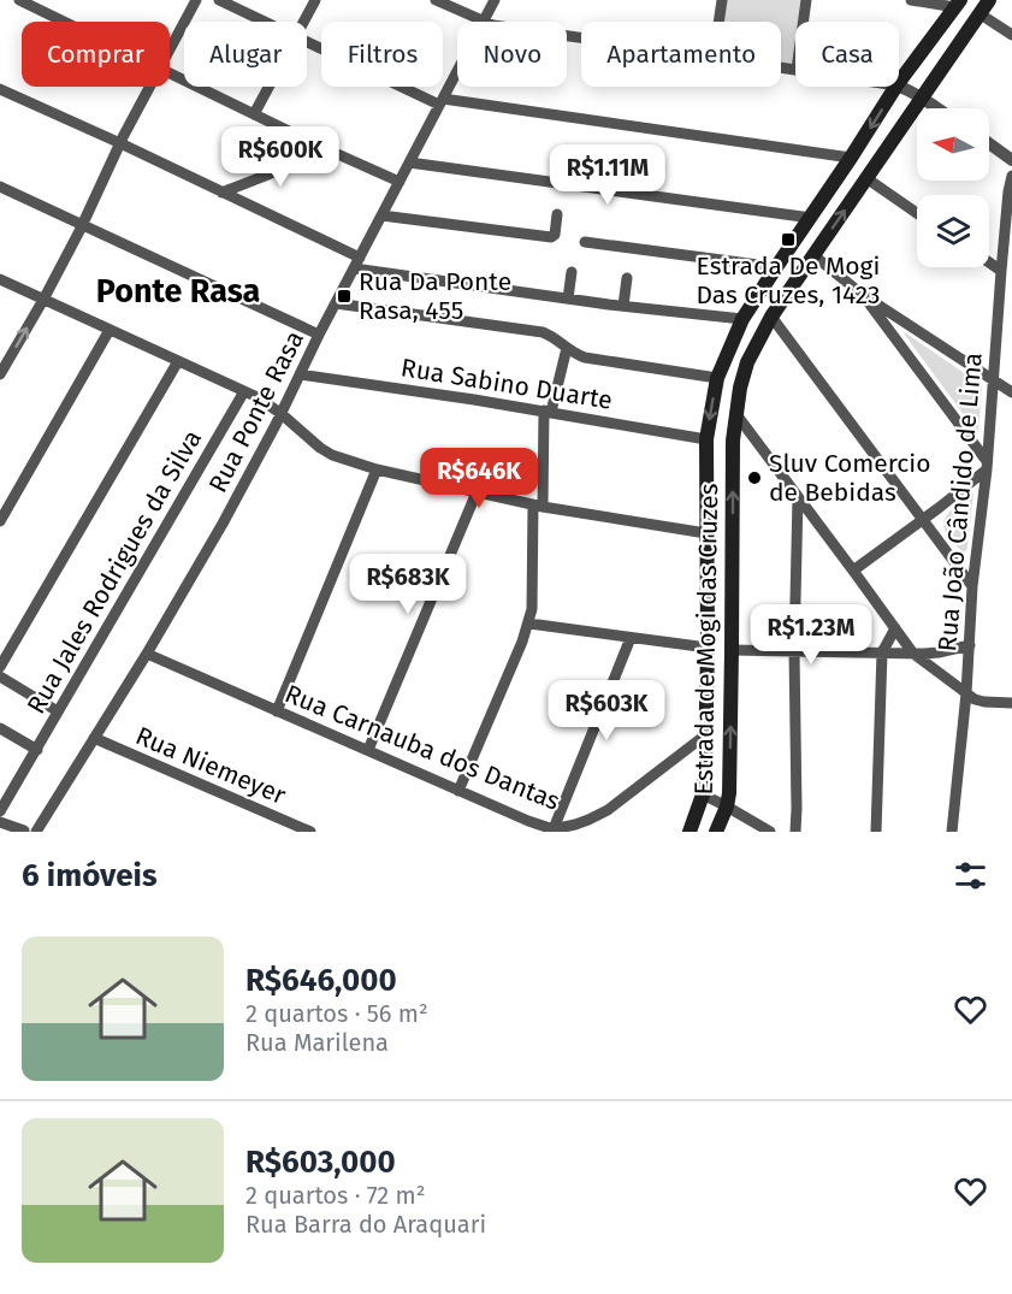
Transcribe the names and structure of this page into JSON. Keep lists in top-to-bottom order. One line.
{"streets":{"main road":["Estrada de Mogi das Cruzes"],"street":["Rua Sabino Duarte","Rua Ponte Rasa","Rua João Cândido de Lima","Rua Jales Rodrigues da Silva","Rua Carnauba dos Dantas","Rua Niemeyer"]},"crossings":[["Rua Sabino Duarte","Rua Ponte Rasa"],["Rua Sabino Duarte","Estrada de Mogi das Cruzes"],["Rua Ponte Rasa","Rua Carnauba dos Dantas"],["Rua Ponte Rasa","Rua Niemeyer"],["Estrada de Mogi das Cruzes","Rua Carnauba dos Dantas"]],"districts":["Ponte Rasa"],"places":{"transit":["Estrada De Mogi Das Cruzes, 1423","Rua Da Ponte Rasa, 455"],"other":["Sluv Comercio de Bebidas"]},"north":"left","page":{"chip":["Comprar","Alugar","Filtros","Novo","Apartamento","Casa"],"price":["R$600K","R$1.11M","R$646K","R$683K","R$1.23M","R$603K"],"heading":"6 imóveis","list":[{"name":"R$646,000","note":"2 quartos · 56 m² · Rua Marilena"},{"name":"R$603,000","note":"2 quartos · 72 m² · Rua Barra do Araquari"}]}}
